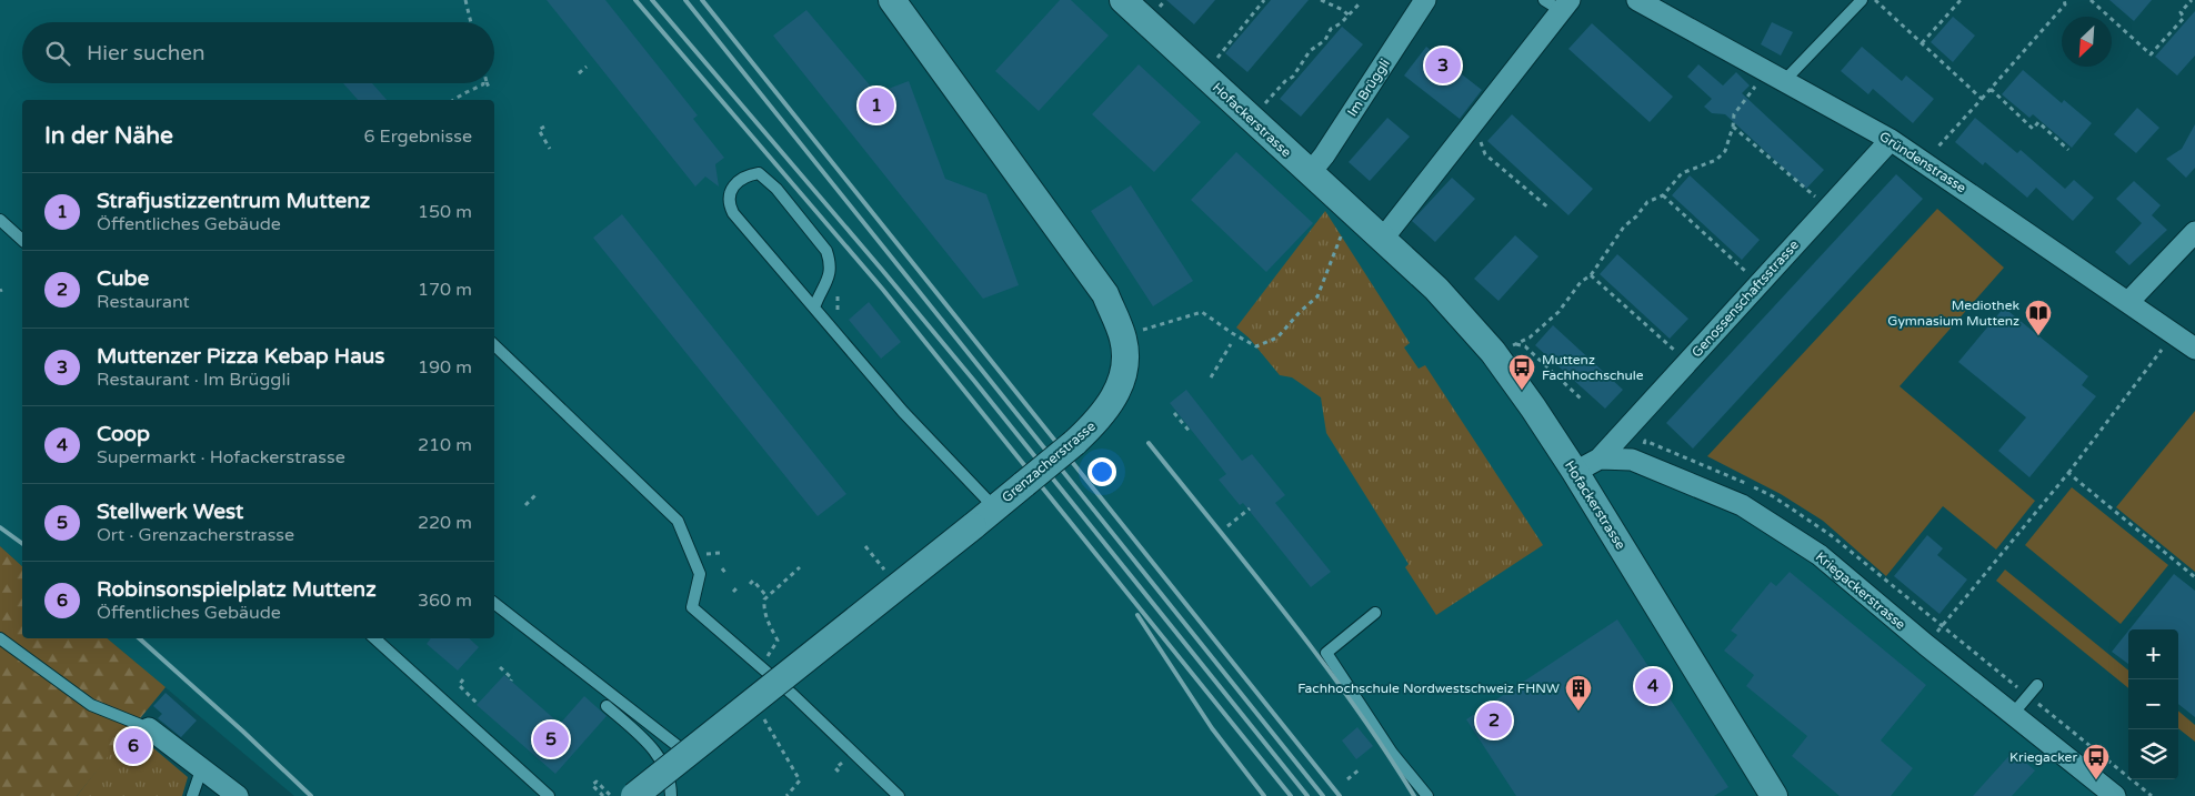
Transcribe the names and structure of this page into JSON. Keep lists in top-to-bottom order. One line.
{"streets":{"street":["Im Brüggli","Hofackerstrasse","Gründenstrasse","Genossenschaftsstrasse","Grenzacherstrasse","Kriegackerstrasse"]},"crossings":[["Im Brüggli","Hofackerstrasse"],["Gründenstrasse","Genossenschaftsstrasse"],["Genossenschaftsstrasse","Kriegackerstrasse"]],"places":{"library":["Mediothek Gymnasium Muttenz"],"bus stop":["Muttenz Fachhochschule","Kriegacker"],"building":["Fachhochschule Nordwestschweiz FHNW"]},"north":"bottom left","page":{"search":"Hier suchen","pins":["3","1","4","2","5","6"],"heading":["In der Nähe","6 Ergebnisse"],"list":[{"mark":"1","name":"Strafjustizzentrum Muttenz","note":"Öffentliches Gebäude","value":"150 m"},{"mark":"2","name":"Cube","note":"Restaurant","value":"170 m"},{"mark":"3","name":"Muttenzer Pizza Kebap Haus","note":"Restaurant · Im Brüggli","value":"190 m"},{"mark":"4","name":"Coop","note":"Supermarkt · Hofackerstrasse","value":"210 m"},{"mark":"5","name":"Stellwerk West","note":"Ort · Grenzacherstrasse","value":"220 m"},{"mark":"6","name":"Robinsonspielplatz Muttenz","note":"Öffentliches Gebäude","value":"360 m"}],"map_buttons":["+","−"]}}
